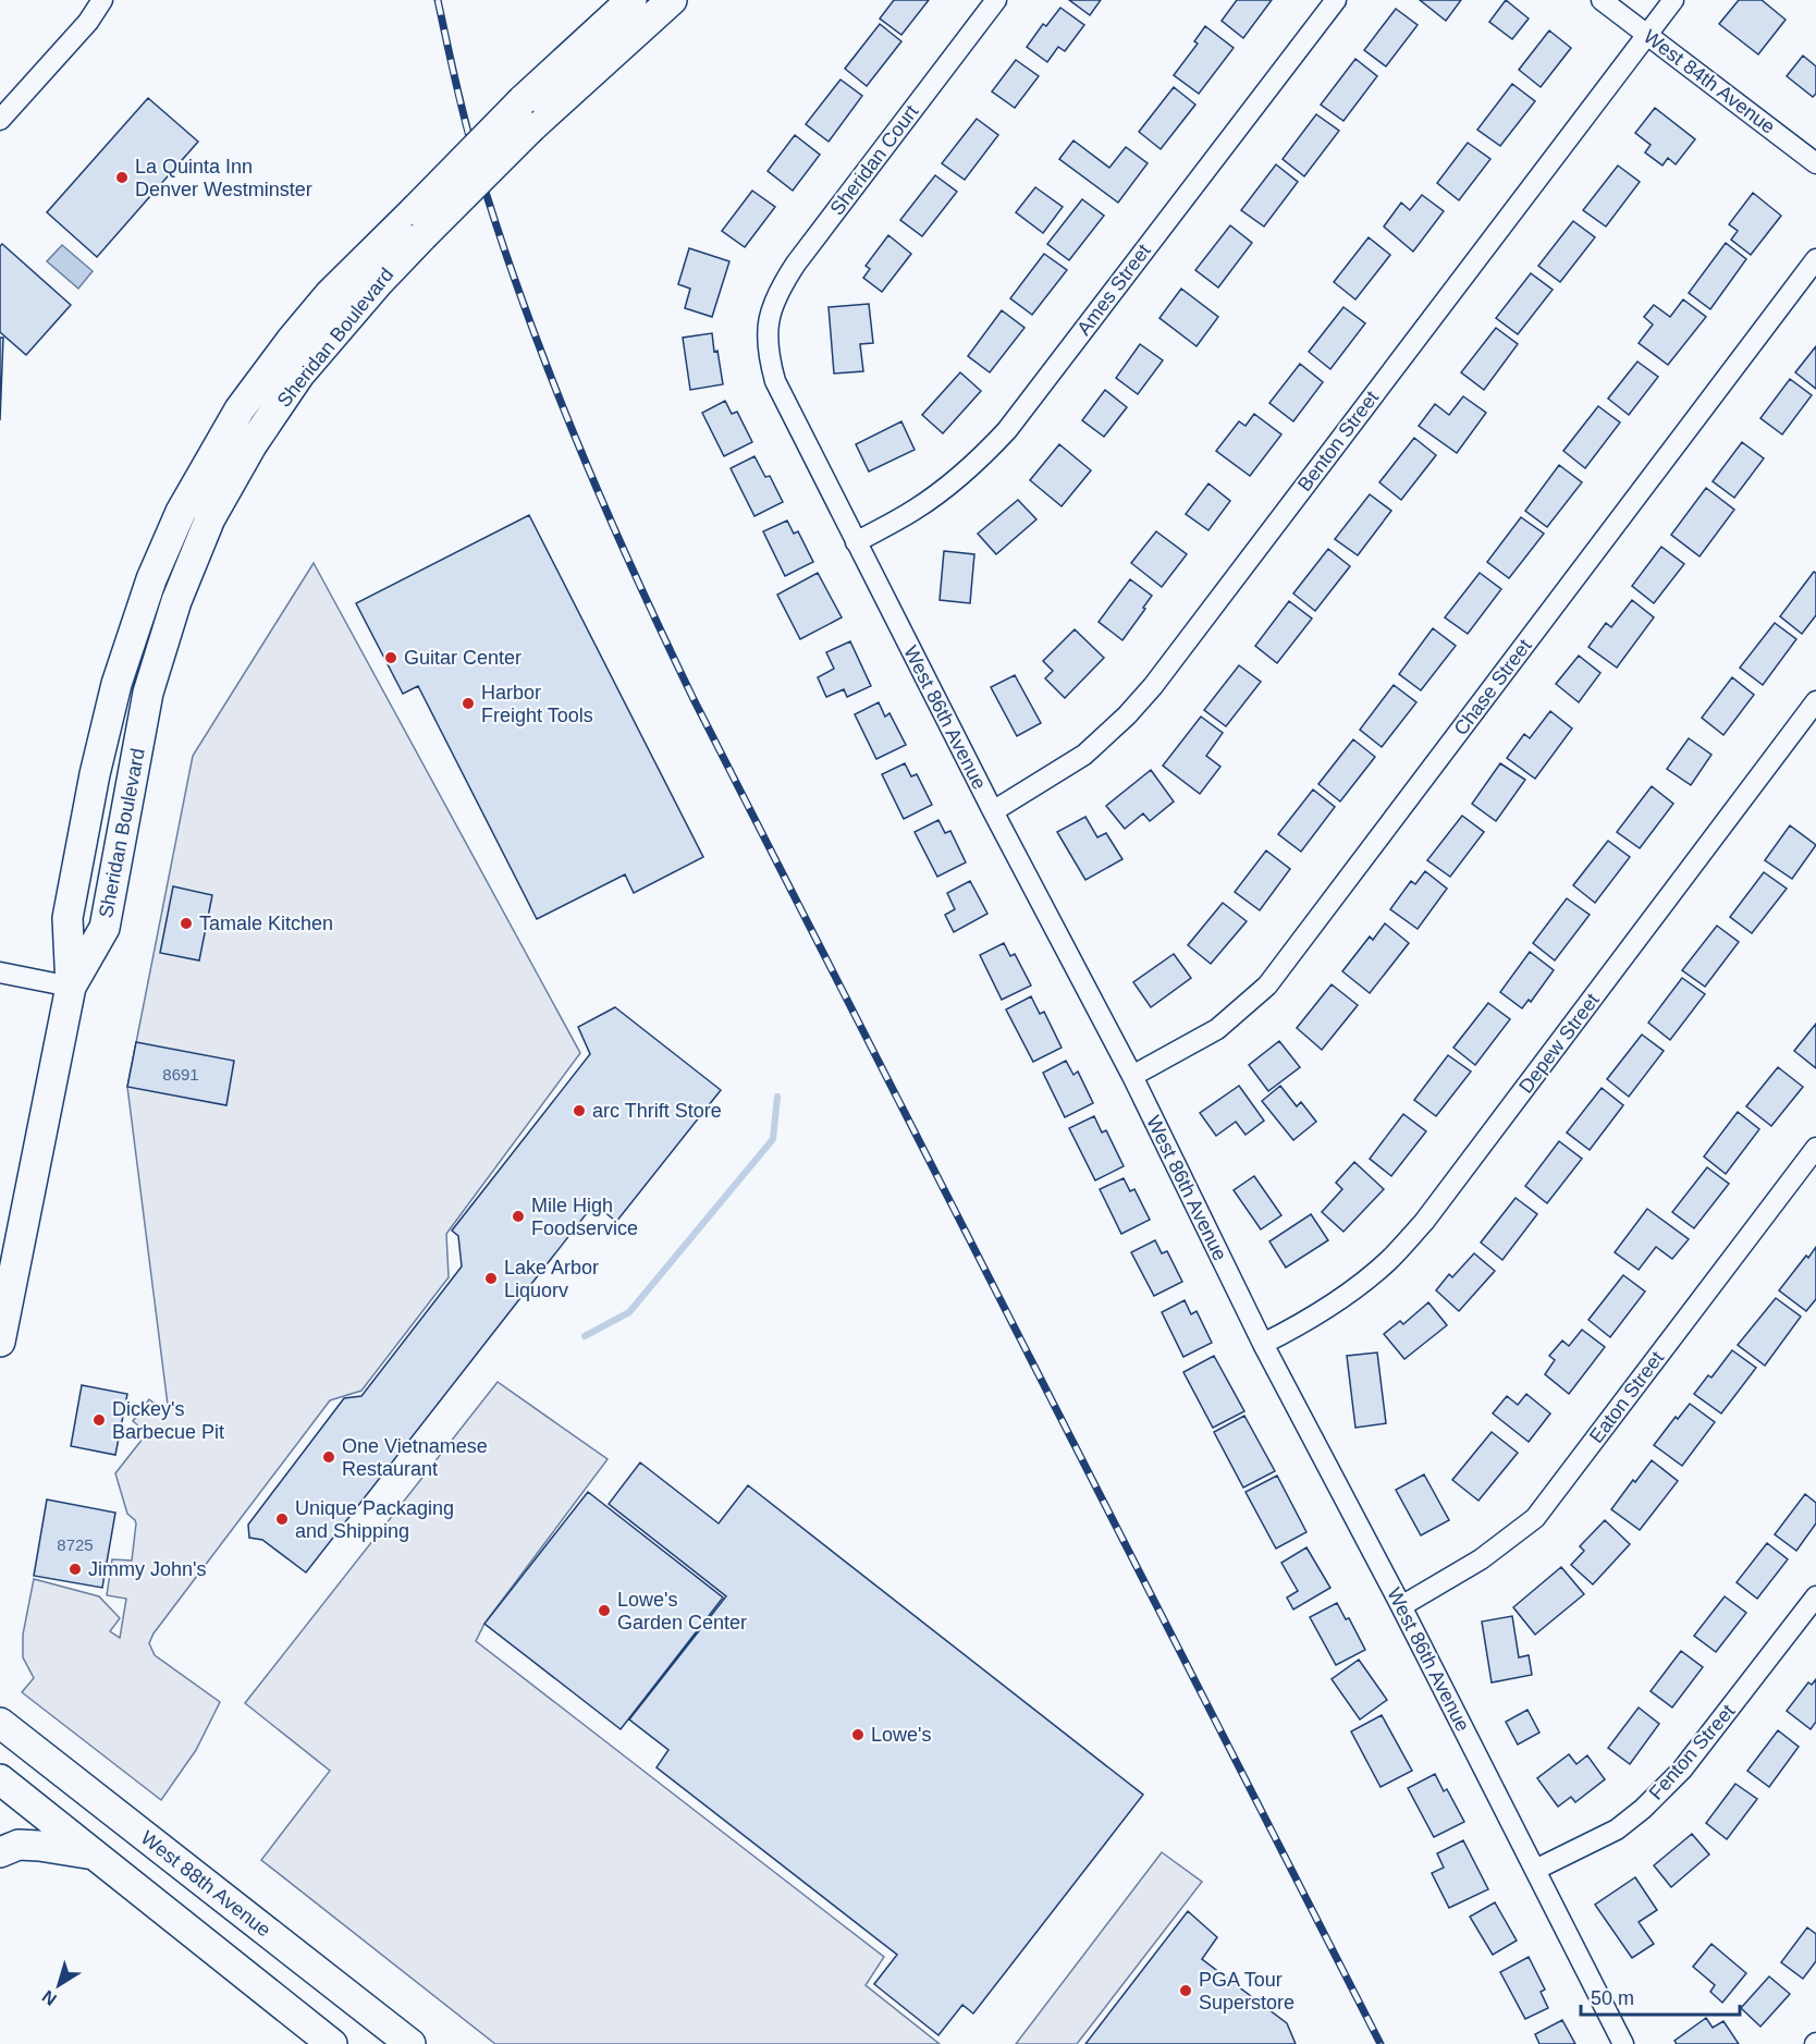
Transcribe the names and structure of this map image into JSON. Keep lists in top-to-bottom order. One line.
{"streets":{"main road":["Sheridan Boulevard","West 88th Avenue"],"street":["West 84th Avenue","Sheridan Court","Ames Street","Benton Street","Chase Street","West 86th Avenue","Depew Street","Eaton Street","Fenton Street"]},"crossings":[["West 84th Avenue","Benton Street"],["Sheridan Court","West 86th Avenue"],["Ames Street","West 86th Avenue"],["Benton Street","West 86th Avenue"],["Chase Street","West 86th Avenue"],["West 86th Avenue","Depew Street"],["West 86th Avenue","Eaton Street"],["West 86th Avenue","Fenton Street"]],"places":["La Quinta Inn Denver Westminster","Guitar Center","Harbor Freight Tools","Tamale Kitchen","arc Thrift Store","Mile High Foodservice","Lake Arbor Liquorv","Dickey's Barbecue Pit","One Vietnamese Restaurant","Unique Packaging and Shipping","Jimmy John's","Lowe's Garden Center","Lowe's","PGA Tour Superstore"],"house_numbers":["8691","8725"],"scale_bar":"50 m","north":"bottom left"}
